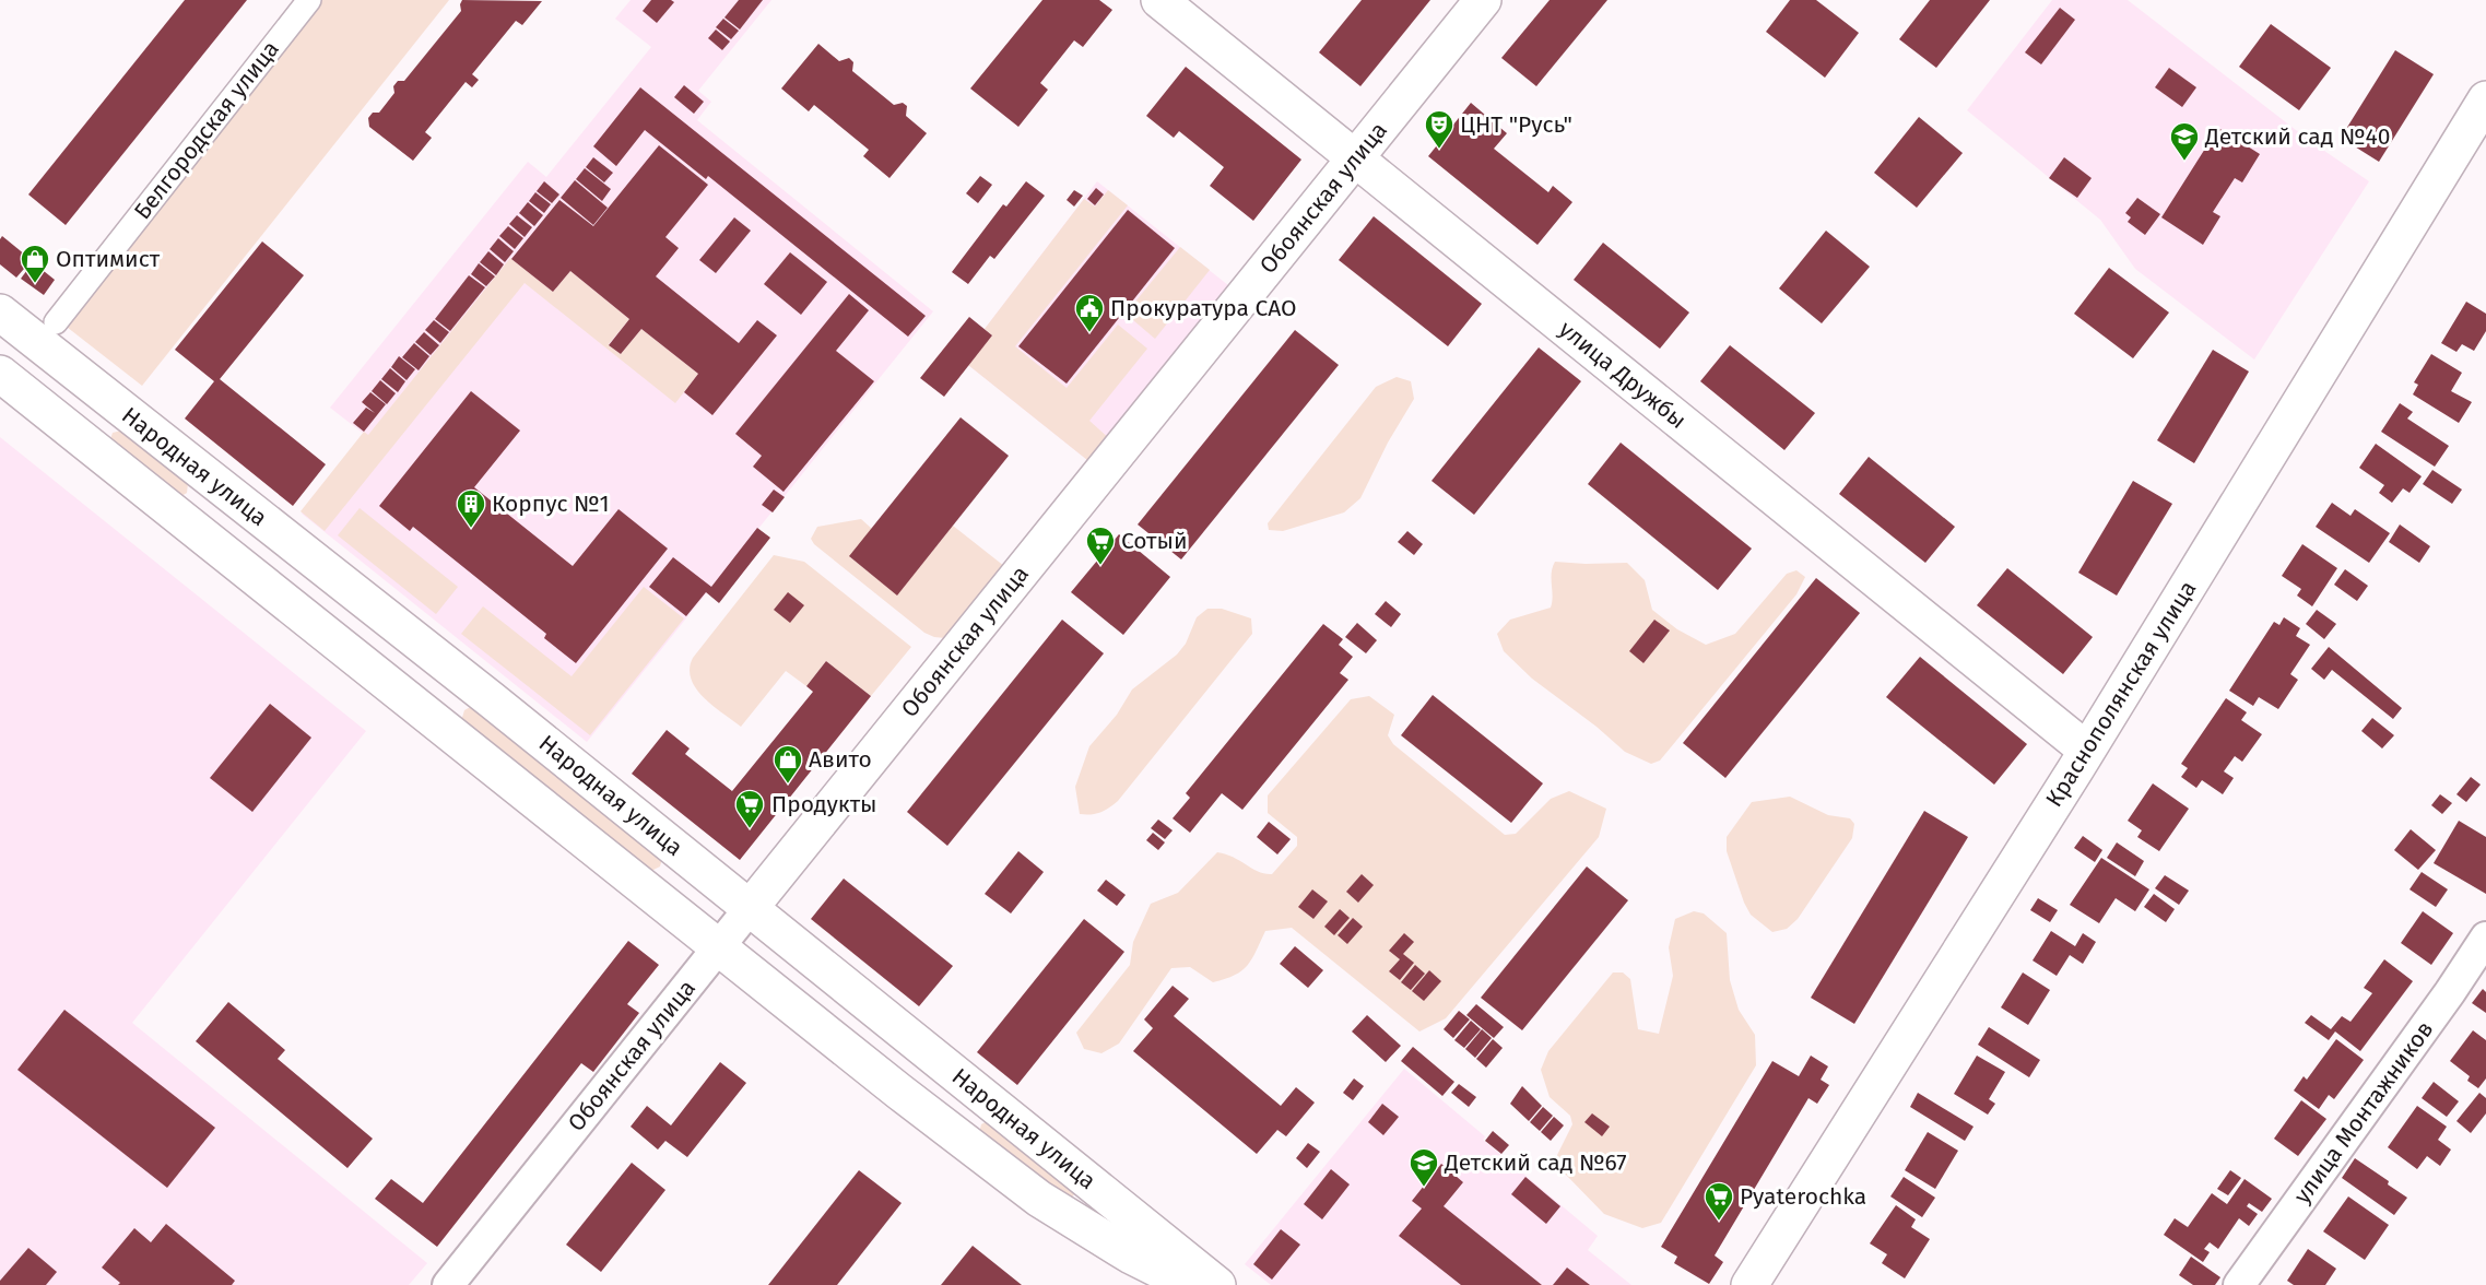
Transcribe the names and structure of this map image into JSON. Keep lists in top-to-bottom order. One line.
{"streets":{"street":["Белгородская улица","Обоянская улица","улица Дружбы","Народная улица","Краснополянская улица","улица Монтажников"]},"crossings":[["Обоянская улица","улица Дружбы"],["Обоянская улица","Народная улица"],["улица Дружбы","Краснополянская улица"]],"places":{"theatre":["ЦНТ \"Русь\""],"school or university":["Детский сад №40","Детский сад №67"],"shop":["Оптимист","Авито"],"public building":["Прокуратура САО"],"building":["Корпус №1"],"supermarket":["Сотый","Продукты","Pyaterochka"]}}
